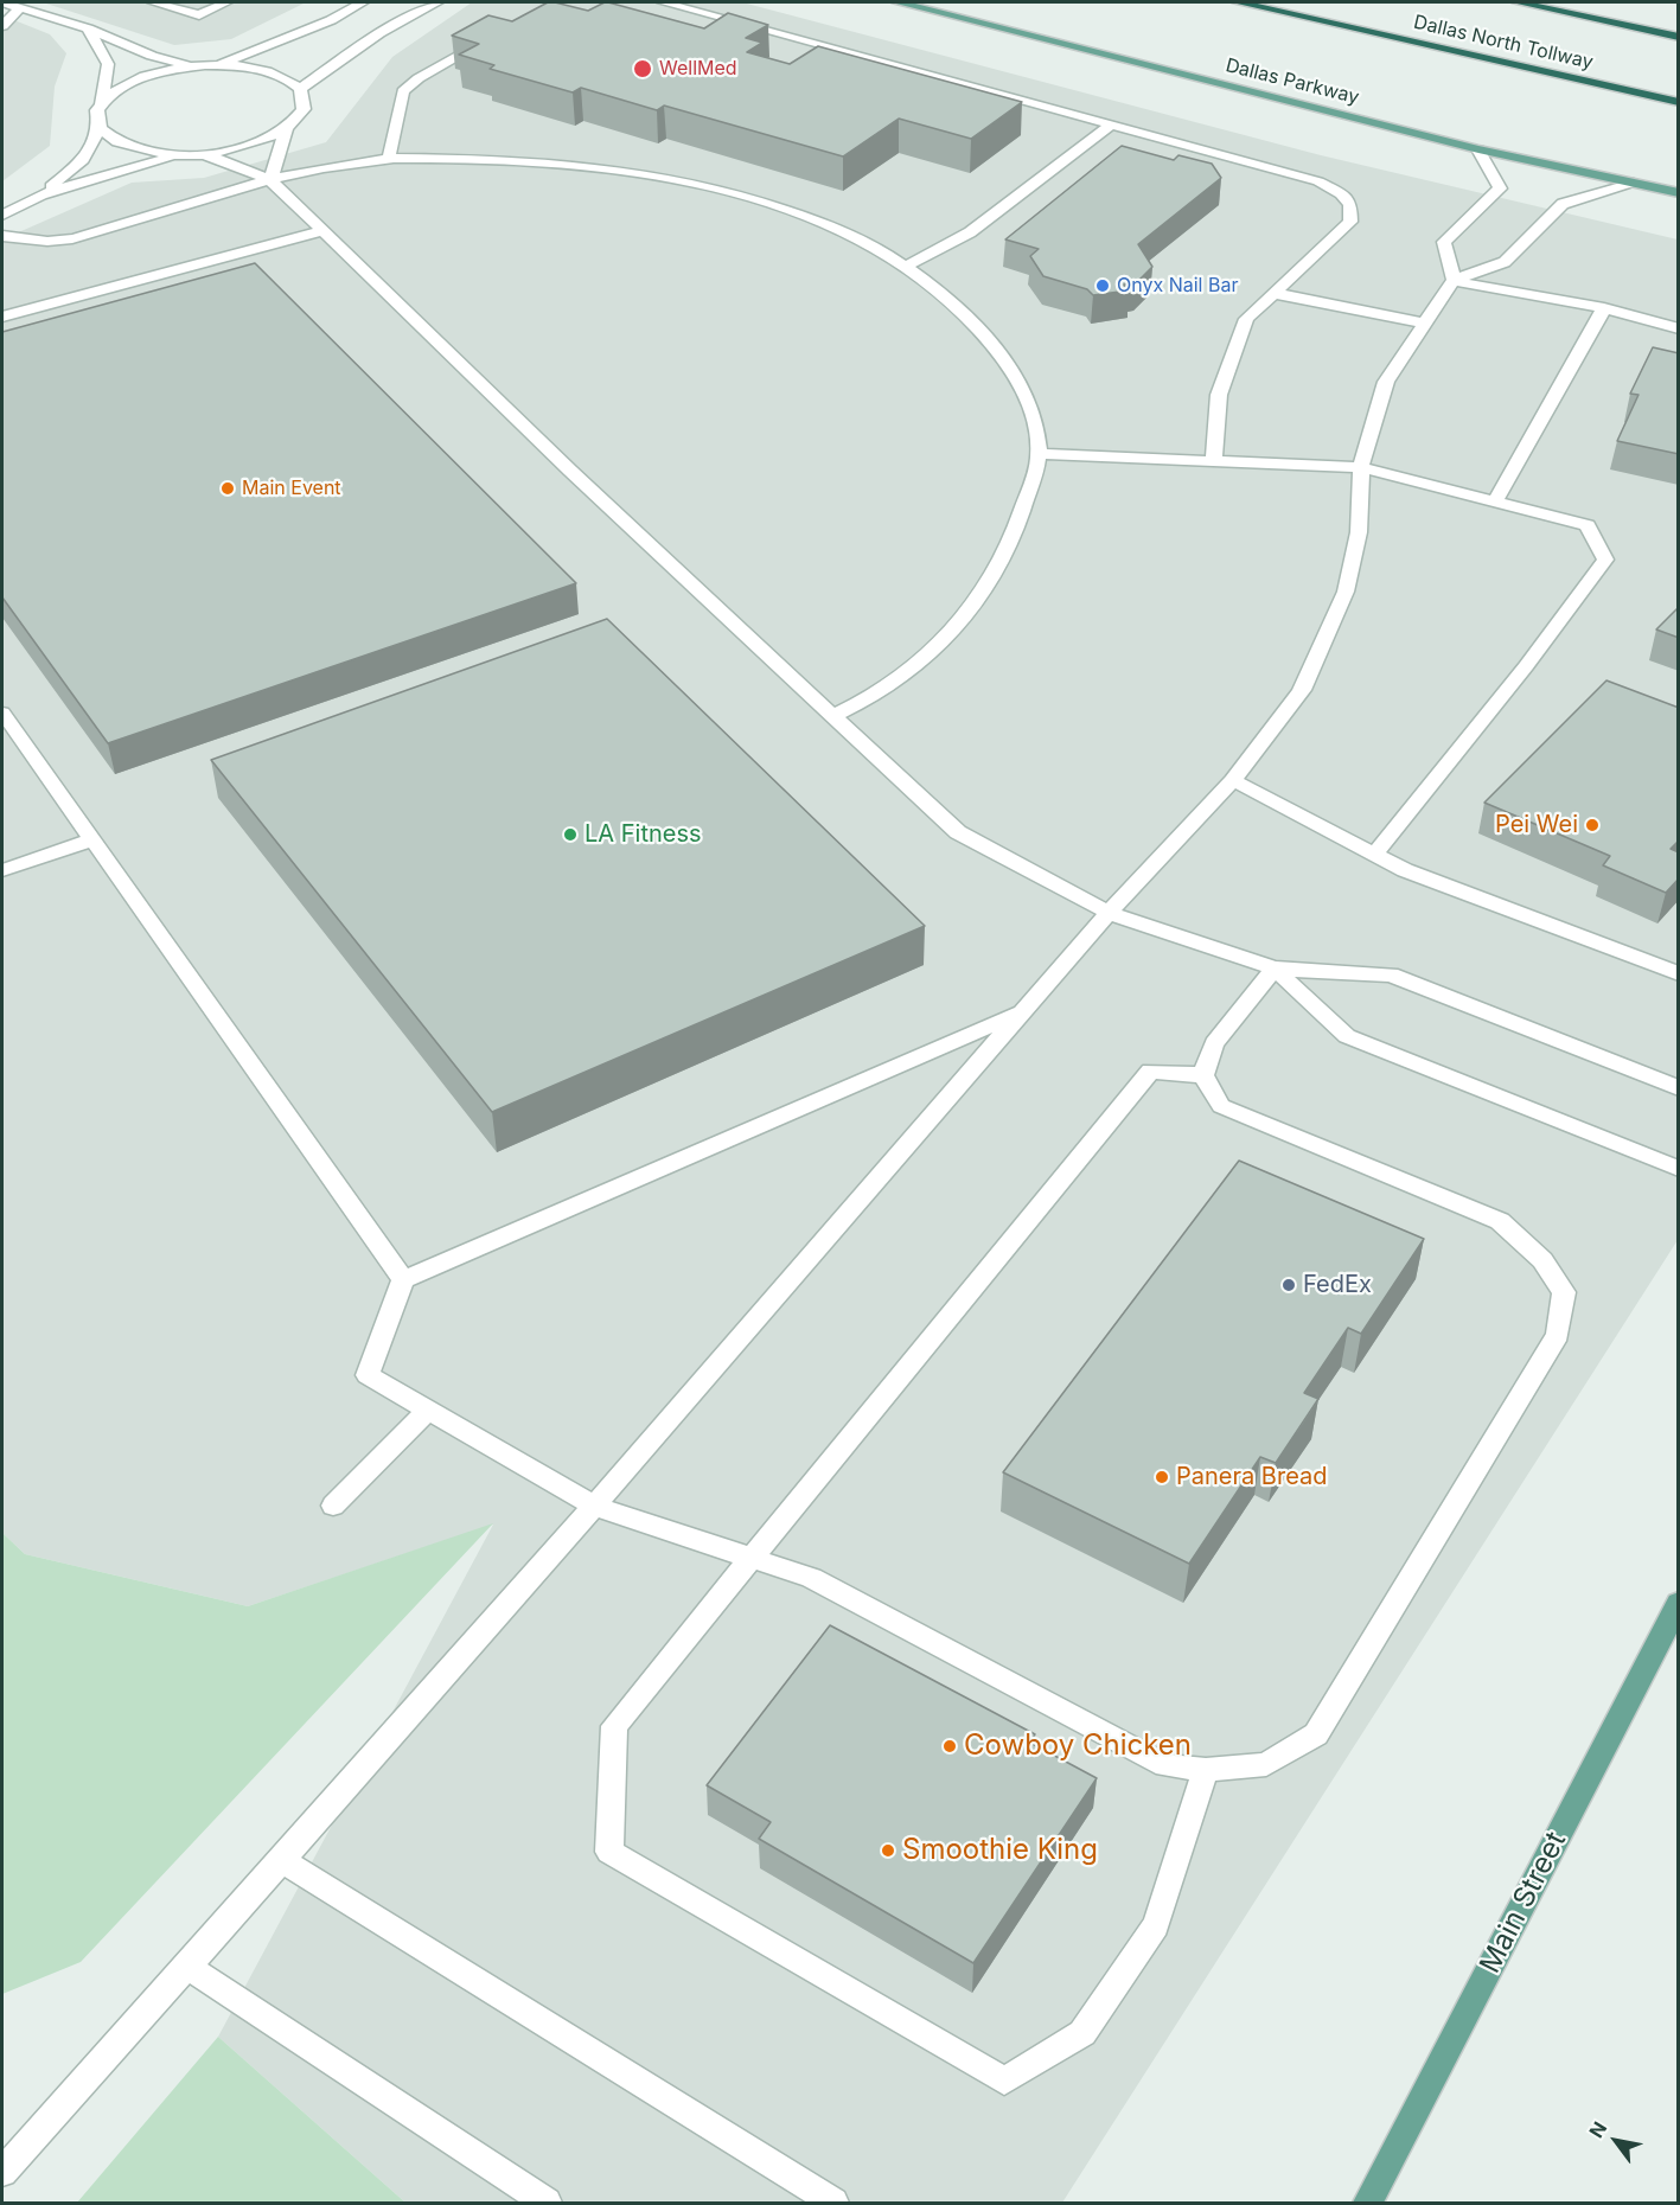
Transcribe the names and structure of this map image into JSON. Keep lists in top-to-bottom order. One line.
{"streets":{"highway":["Dallas North Tollway"],"main road":["Dallas Parkway","Main Street"]},"places":["WellMed","Onyx Nail Bar","Main Event","Pei Wei","LA Fitness","FedEx","Panera Bread","Cowboy Chicken","Smoothie King"],"north":"top left"}
